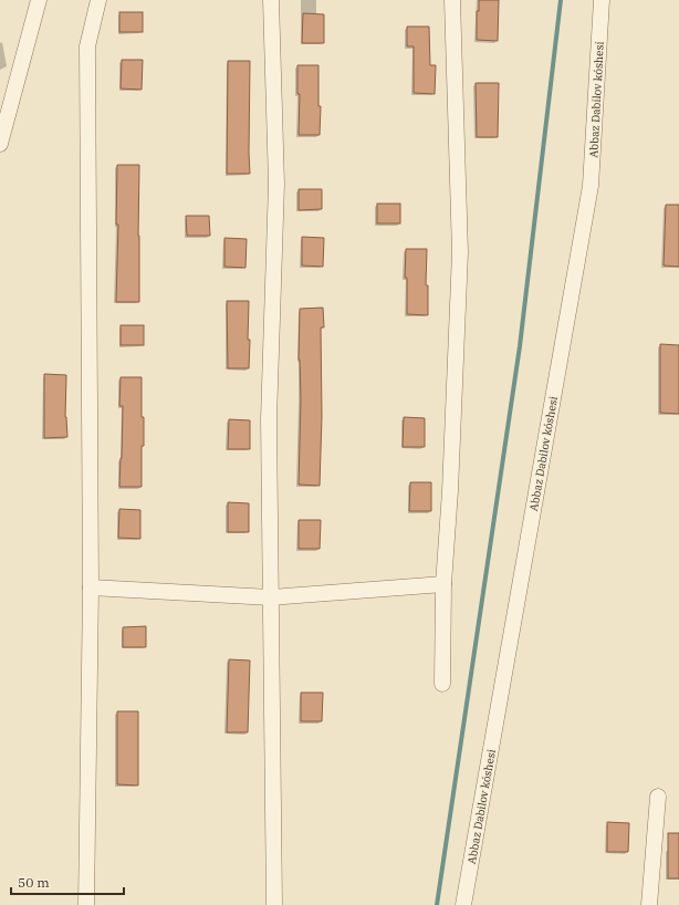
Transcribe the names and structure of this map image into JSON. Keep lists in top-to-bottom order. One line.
{"streets":{"street":["Abbaz Dabilov kóshesi"]},"scale_bar":"50 m"}
